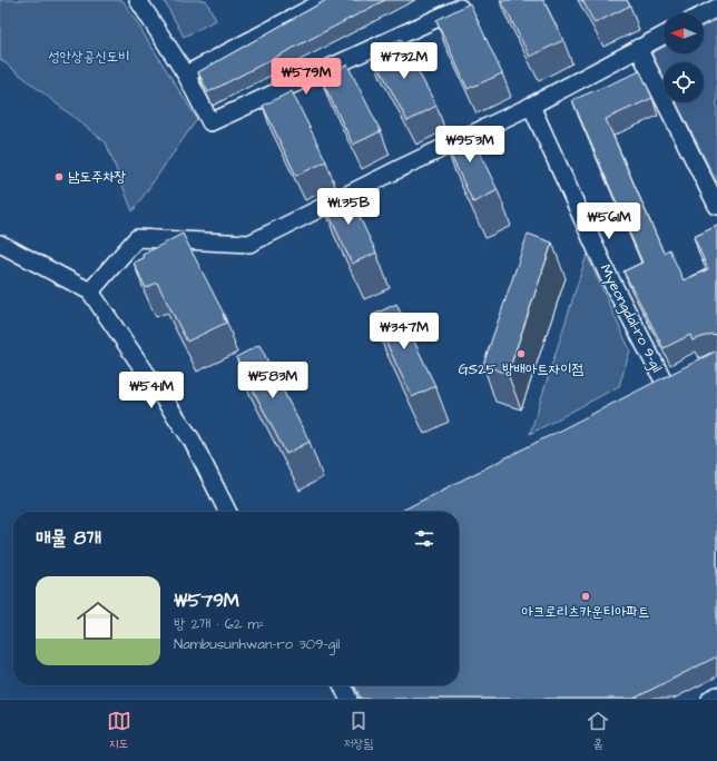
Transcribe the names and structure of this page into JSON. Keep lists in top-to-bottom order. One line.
{"streets":{"street":["Myeongdal-ro 9-gil"]},"parks":["성안상공신도비"],"places":["남도주차장","GS25 방배아트자이점","아크로리츠카운티아파트"],"north":"left","page":{"price":["₩732M","₩579M","₩953M","₩1.35B","₩561M","₩347M","₩583M","₩541M"],"heading":"매물 8개","list":[{"name":"₩579M","note":"방 2개 · 62 m² · Nambusunhwan-ro 309-gil"}],"tabs":["지도","저장됨","홈"]}}
